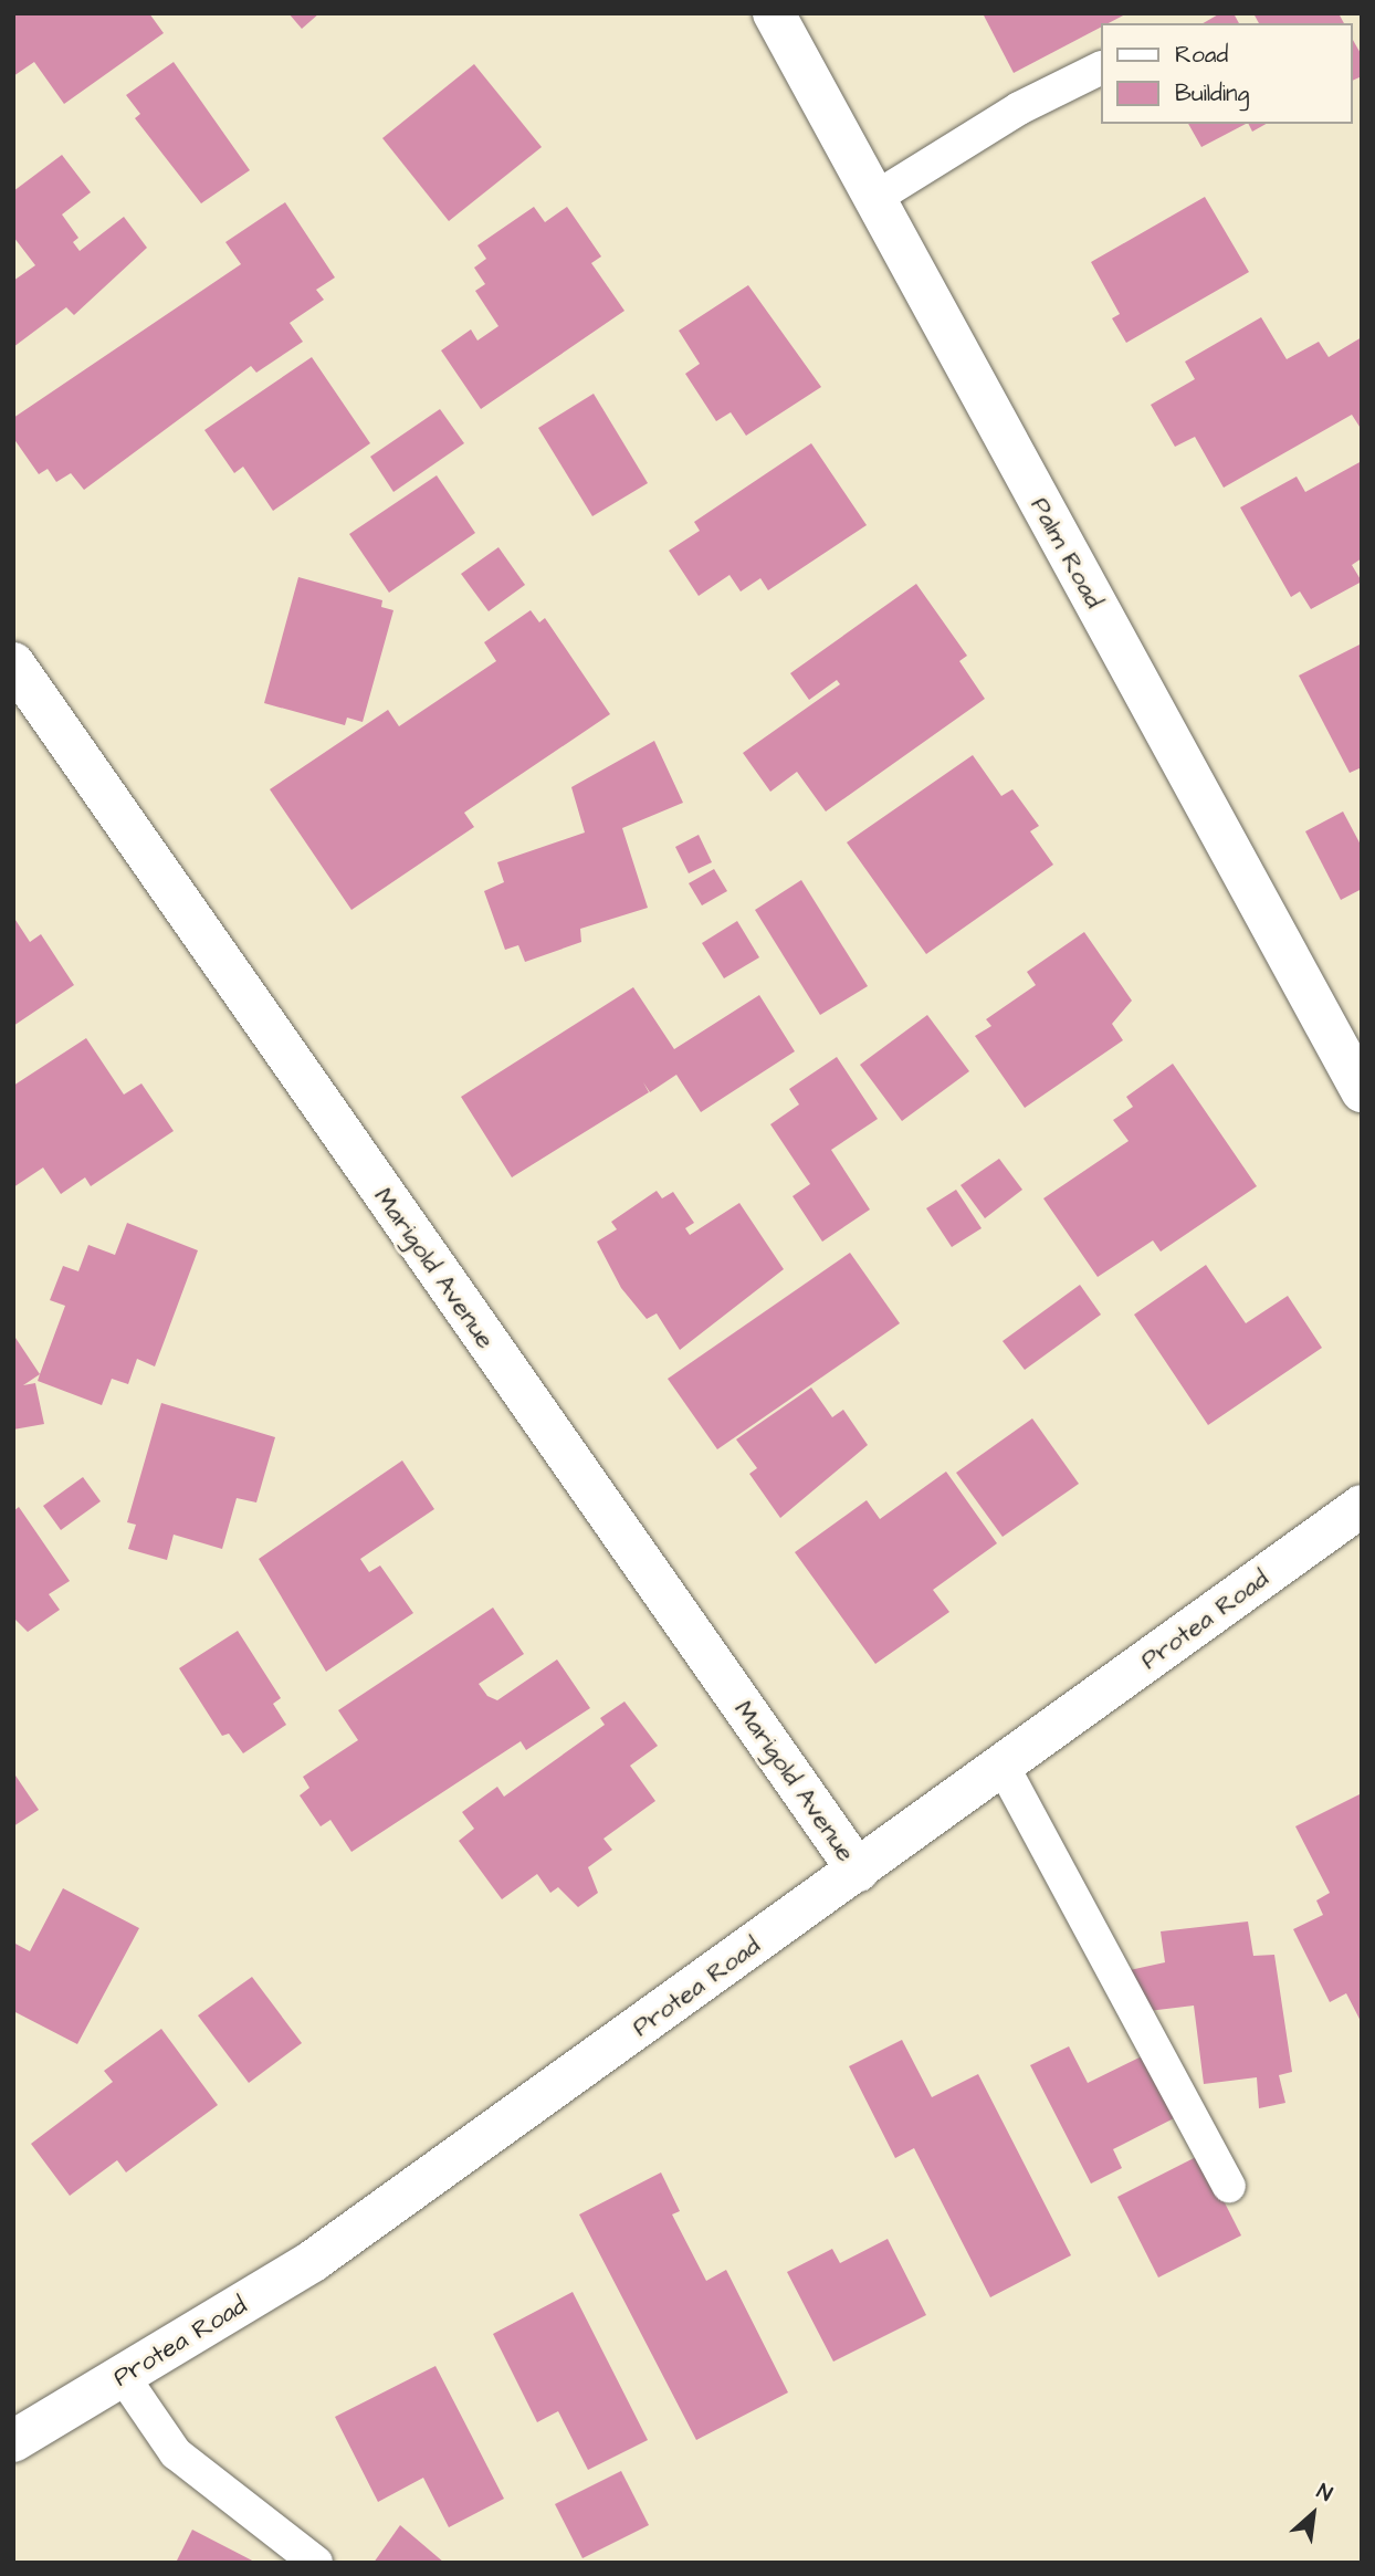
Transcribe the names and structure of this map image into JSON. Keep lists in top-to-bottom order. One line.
{"streets":{"street":["Palm Road","Marigold Avenue","Protea Road"]},"crossings":[["Marigold Avenue","Protea Road"]],"legend":["Road","Building"],"north":"top right"}
